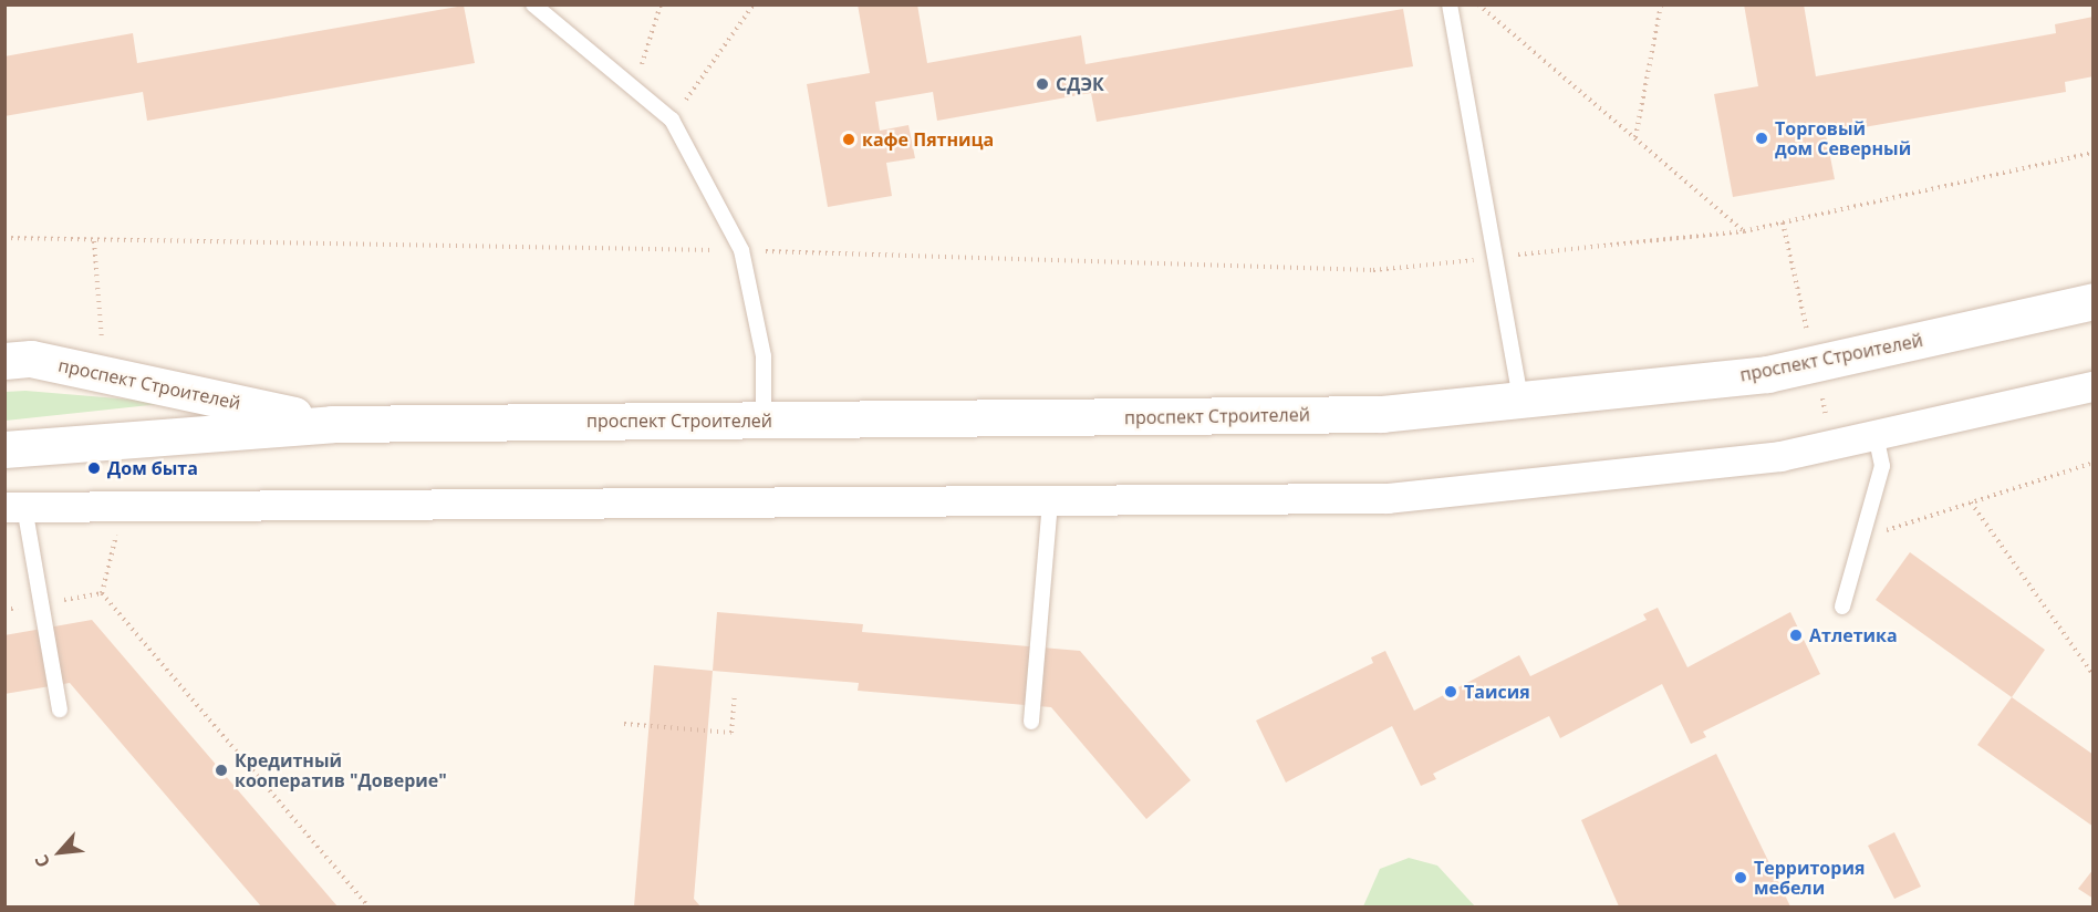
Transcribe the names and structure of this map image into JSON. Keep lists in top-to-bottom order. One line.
{"streets":{"street":["проспект Строителей"]},"places":["СДЭК","Торговый дом Северный","кафе Пятница","Дом быта","Атлетика","Таисия","Кредитный кооператив \"Доверие\"","Территория мебели"],"north":"bottom left"}
